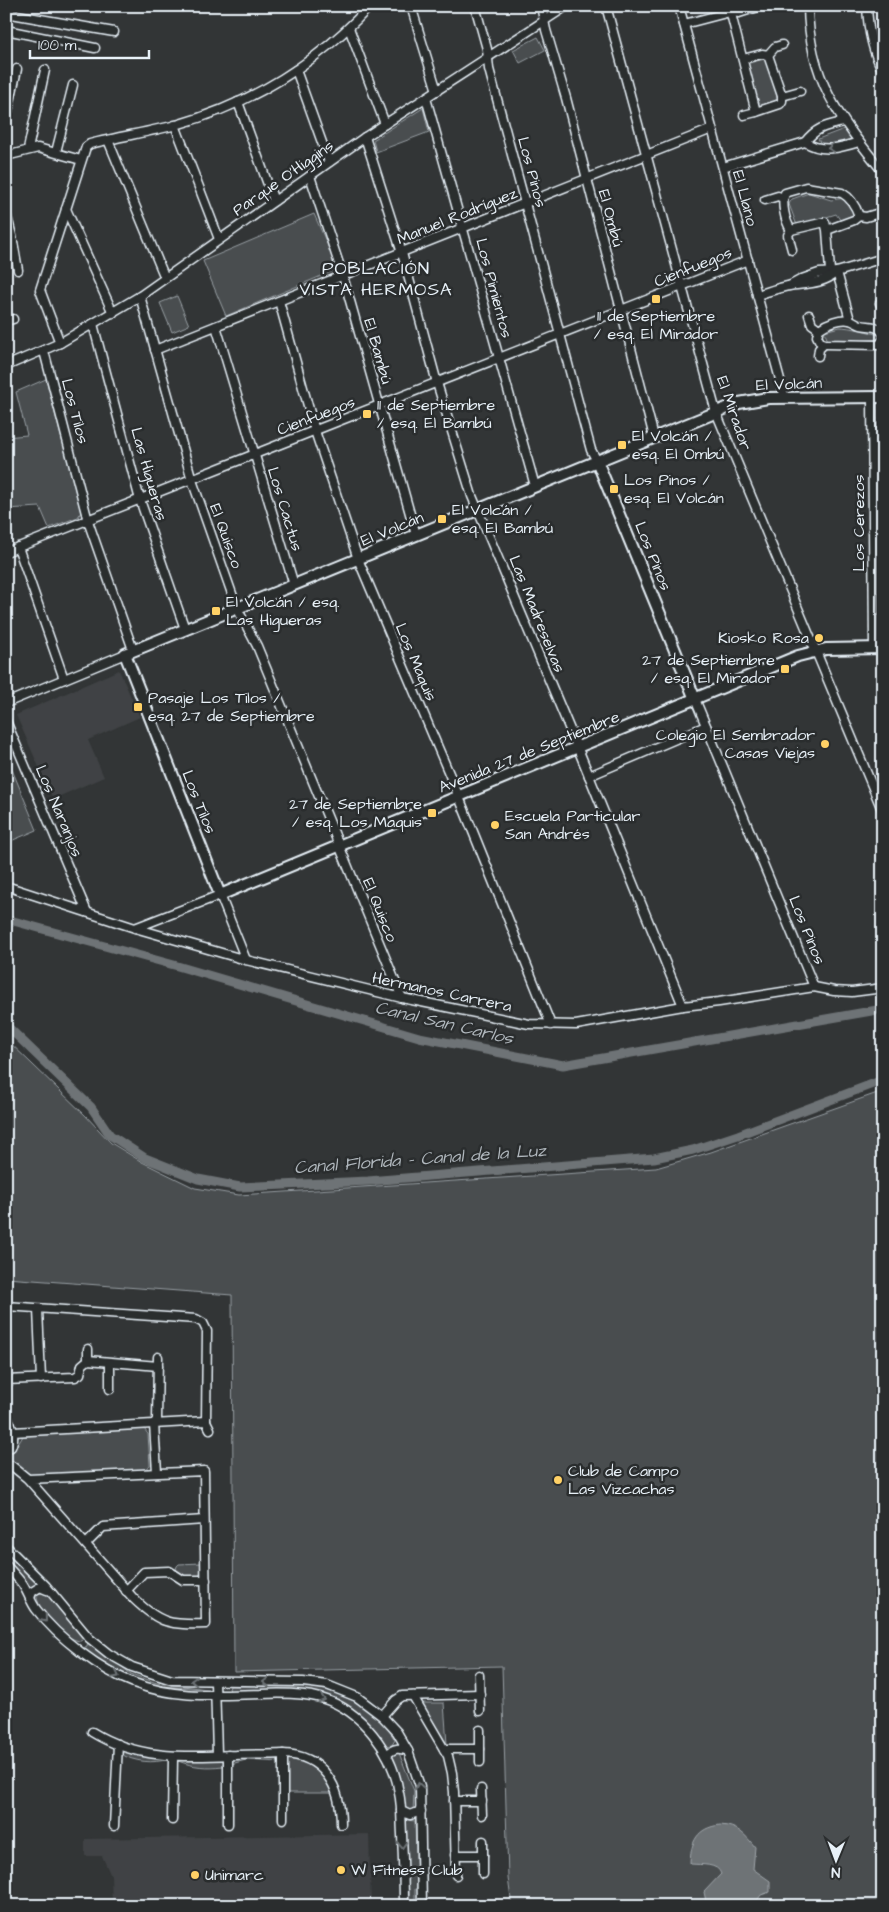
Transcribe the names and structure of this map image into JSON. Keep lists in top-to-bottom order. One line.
{"streets":{"street":["Los Pinos","Parque O'Higgins","El Llano","Manuel Rodríguez","El Ombú","Cienfuegos","Los Pimientos","El Bambú","El Volcán","Los Tilos","El Mirador","Las Higueras","Los Cactus","Los Cerezos","El Quisco","Las Madreselvas","Los Maquis","Avenida 27 de Septiembre","Los Naranjos","Hermanos Carrera"]},"crossings":[["Los Pinos","Parque O'Higgins"],["Los Pinos","Manuel Rodríguez"],["Los Pinos","Cienfuegos"],["Los Pinos","El Volcán"],["Los Pinos","Avenida 27 de Septiembre"],["Los Pinos","Hermanos Carrera"],["Parque O'Higgins","El Ombú"],["Parque O'Higgins","Los Pimientos"],["Parque O'Higgins","El Bambú"],["Parque O'Higgins","Los Tilos"],["Parque O'Higgins","Las Higueras"],["Parque O'Higgins","El Quisco"],["Parque O'Higgins","Las Madreselvas"],["El Llano","Manuel Rodríguez"],["El Llano","Cienfuegos"],["El Llano","El Volcán"],["Manuel Rodríguez","El Ombú"],["Manuel Rodríguez","Los Pimientos"],["Manuel Rodríguez","El Bambú"],["Manuel Rodríguez","El Mirador"],["Manuel Rodríguez","Los Cactus"],["Manuel Rodríguez","El Quisco"],["Manuel Rodríguez","Las Madreselvas"],["Manuel Rodríguez","Los Maquis"],["El Ombú","Cienfuegos"],["El Ombú","El Volcán"],["Cienfuegos","Los Pimientos"],["Cienfuegos","El Bambú"],["Cienfuegos","Los Tilos"],["Cienfuegos","El Mirador"],["Cienfuegos","Las Higueras"],["Cienfuegos","Los Cactus"],["Cienfuegos","El Quisco"],["Cienfuegos","Las Madreselvas"],["Cienfuegos","Los Maquis"],["Los Pimientos","El Volcán"],["El Bambú","El Volcán"],["El Volcán","Los Tilos"],["El Volcán","El Mirador"],["El Volcán","Las Higueras"],["El Volcán","Los Cactus"],["El Volcán","Los Cerezos"],["El Volcán","El Quisco"],["El Volcán","Las Madreselvas"],["El Volcán","Los Maquis"],["Los Tilos","Avenida 27 de Septiembre"],["Los Tilos","Hermanos Carrera"],["El Mirador","Avenida 27 de Septiembre"],["Los Cerezos","Avenida 27 de Septiembre"],["El Quisco","Avenida 27 de Septiembre"],["El Quisco","Hermanos Carrera"],["Las Madreselvas","Avenida 27 de Septiembre"],["Las Madreselvas","Hermanos Carrera"],["Los Maquis","Avenida 27 de Septiembre"],["Los Maquis","Hermanos Carrera"],["Avenida 27 de Septiembre","Hermanos Carrera"],["Los Naranjos","Hermanos Carrera"]],"districts":["POBLACIÓN VISTA HERMOSA"],"water":["Canal San Carlos","Canal Florida - Canal de la Luz"],"places":{"transit":["11 de Septiembre / esq. El Mirador","11 de Septiembre / esq. El Bambú","El Volcán / esq. El Ombú","Los Pinos / esq. El Volcán","El Volcán / esq. El Bambú","El Volcán / esq. Las Higueras","27 de Septiembre / esq. El Mirador","Pasaje Los Tilos / esq. 27 de Septiembre","27 de Septiembre / esq. Los Maquis"],"other":["Kiosko Rosa","Colegio El Sembrador Casas Viejas","Escuela Particular San Andrés","Club de Campo Las Vizcachas","W Fitness Club","Unimarc"]},"scale_bar":"100 m","north":"bottom"}
